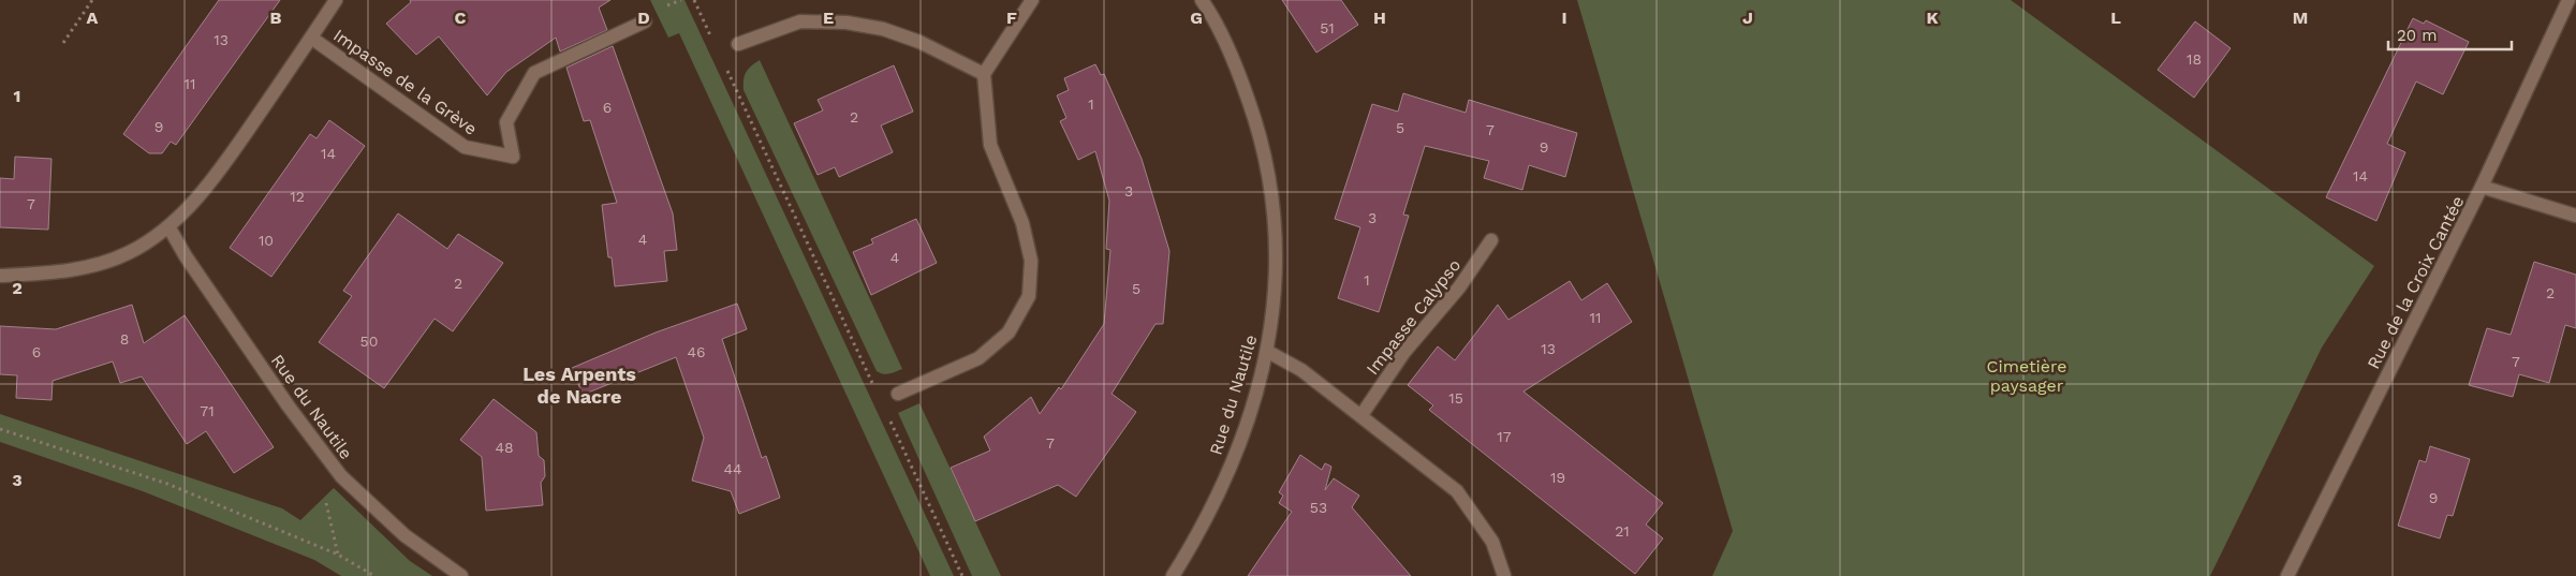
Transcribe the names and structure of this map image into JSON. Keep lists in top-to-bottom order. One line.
{"streets":{"street":["Impasse de la Grève","Rue de la Croix Cantée","Impasse Calypso","Rue du Nautile"]},"districts":["Les Arpents de Nacre"],"parks":["Cimetière paysager"],"house_numbers":["51","13","18","11","1","6","2","9","5","7","9","14","14","3","12","7","3","4","10","4","1","2","5","2","11","8","50","13","6","46","7","15","71","17","7","48","44","19","9","53","21"],"scale_bar":"20 m","grid":{"columns":["A","B","C","D","E","F","G","H","I","J","K","L","M"],"rows":["1","2","3"]}}
